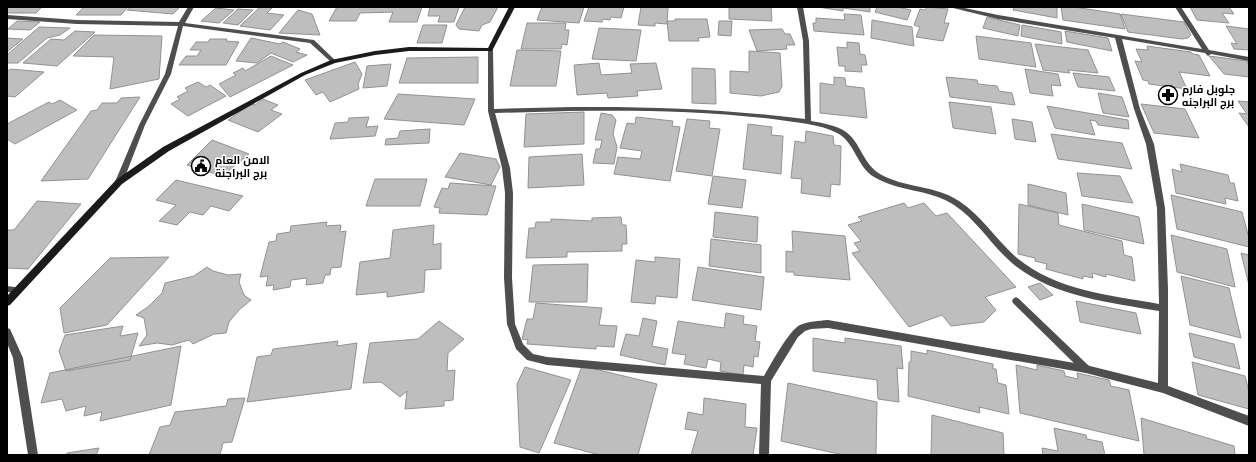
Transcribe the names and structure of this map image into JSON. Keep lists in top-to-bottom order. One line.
{"places":{"pharmacy":["جلوبل فارم برج البراجنه"],"public building":["الامن العام برج البراجنة"]}}
